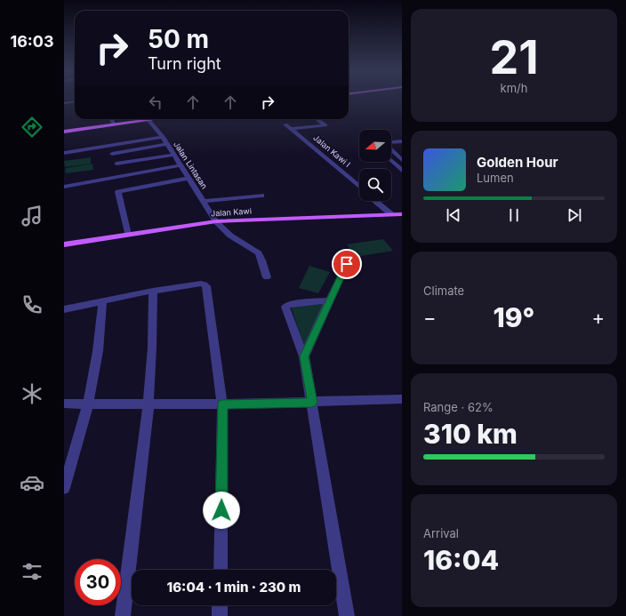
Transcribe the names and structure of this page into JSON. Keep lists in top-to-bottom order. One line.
{"streets":{"main road":["Jalan Kawi"],"street":["Jalan Kawi I","Jalan Lintasan"]},"crossings":[["Jalan Lintasan","Jalan Kawi"]],"north":"left","page":{"tabs":"16:03","tile":[["21","km/h"],"Climate",["Range · 62%","310 km"],["Arrival","16:04"]],"turn":["50 m","Turn right"],"song":["Golden Hour","Lumen"],"heat":["−","19°","+"],"limit":"30","trip":"16:04 · 1 min · 230 m"}}
